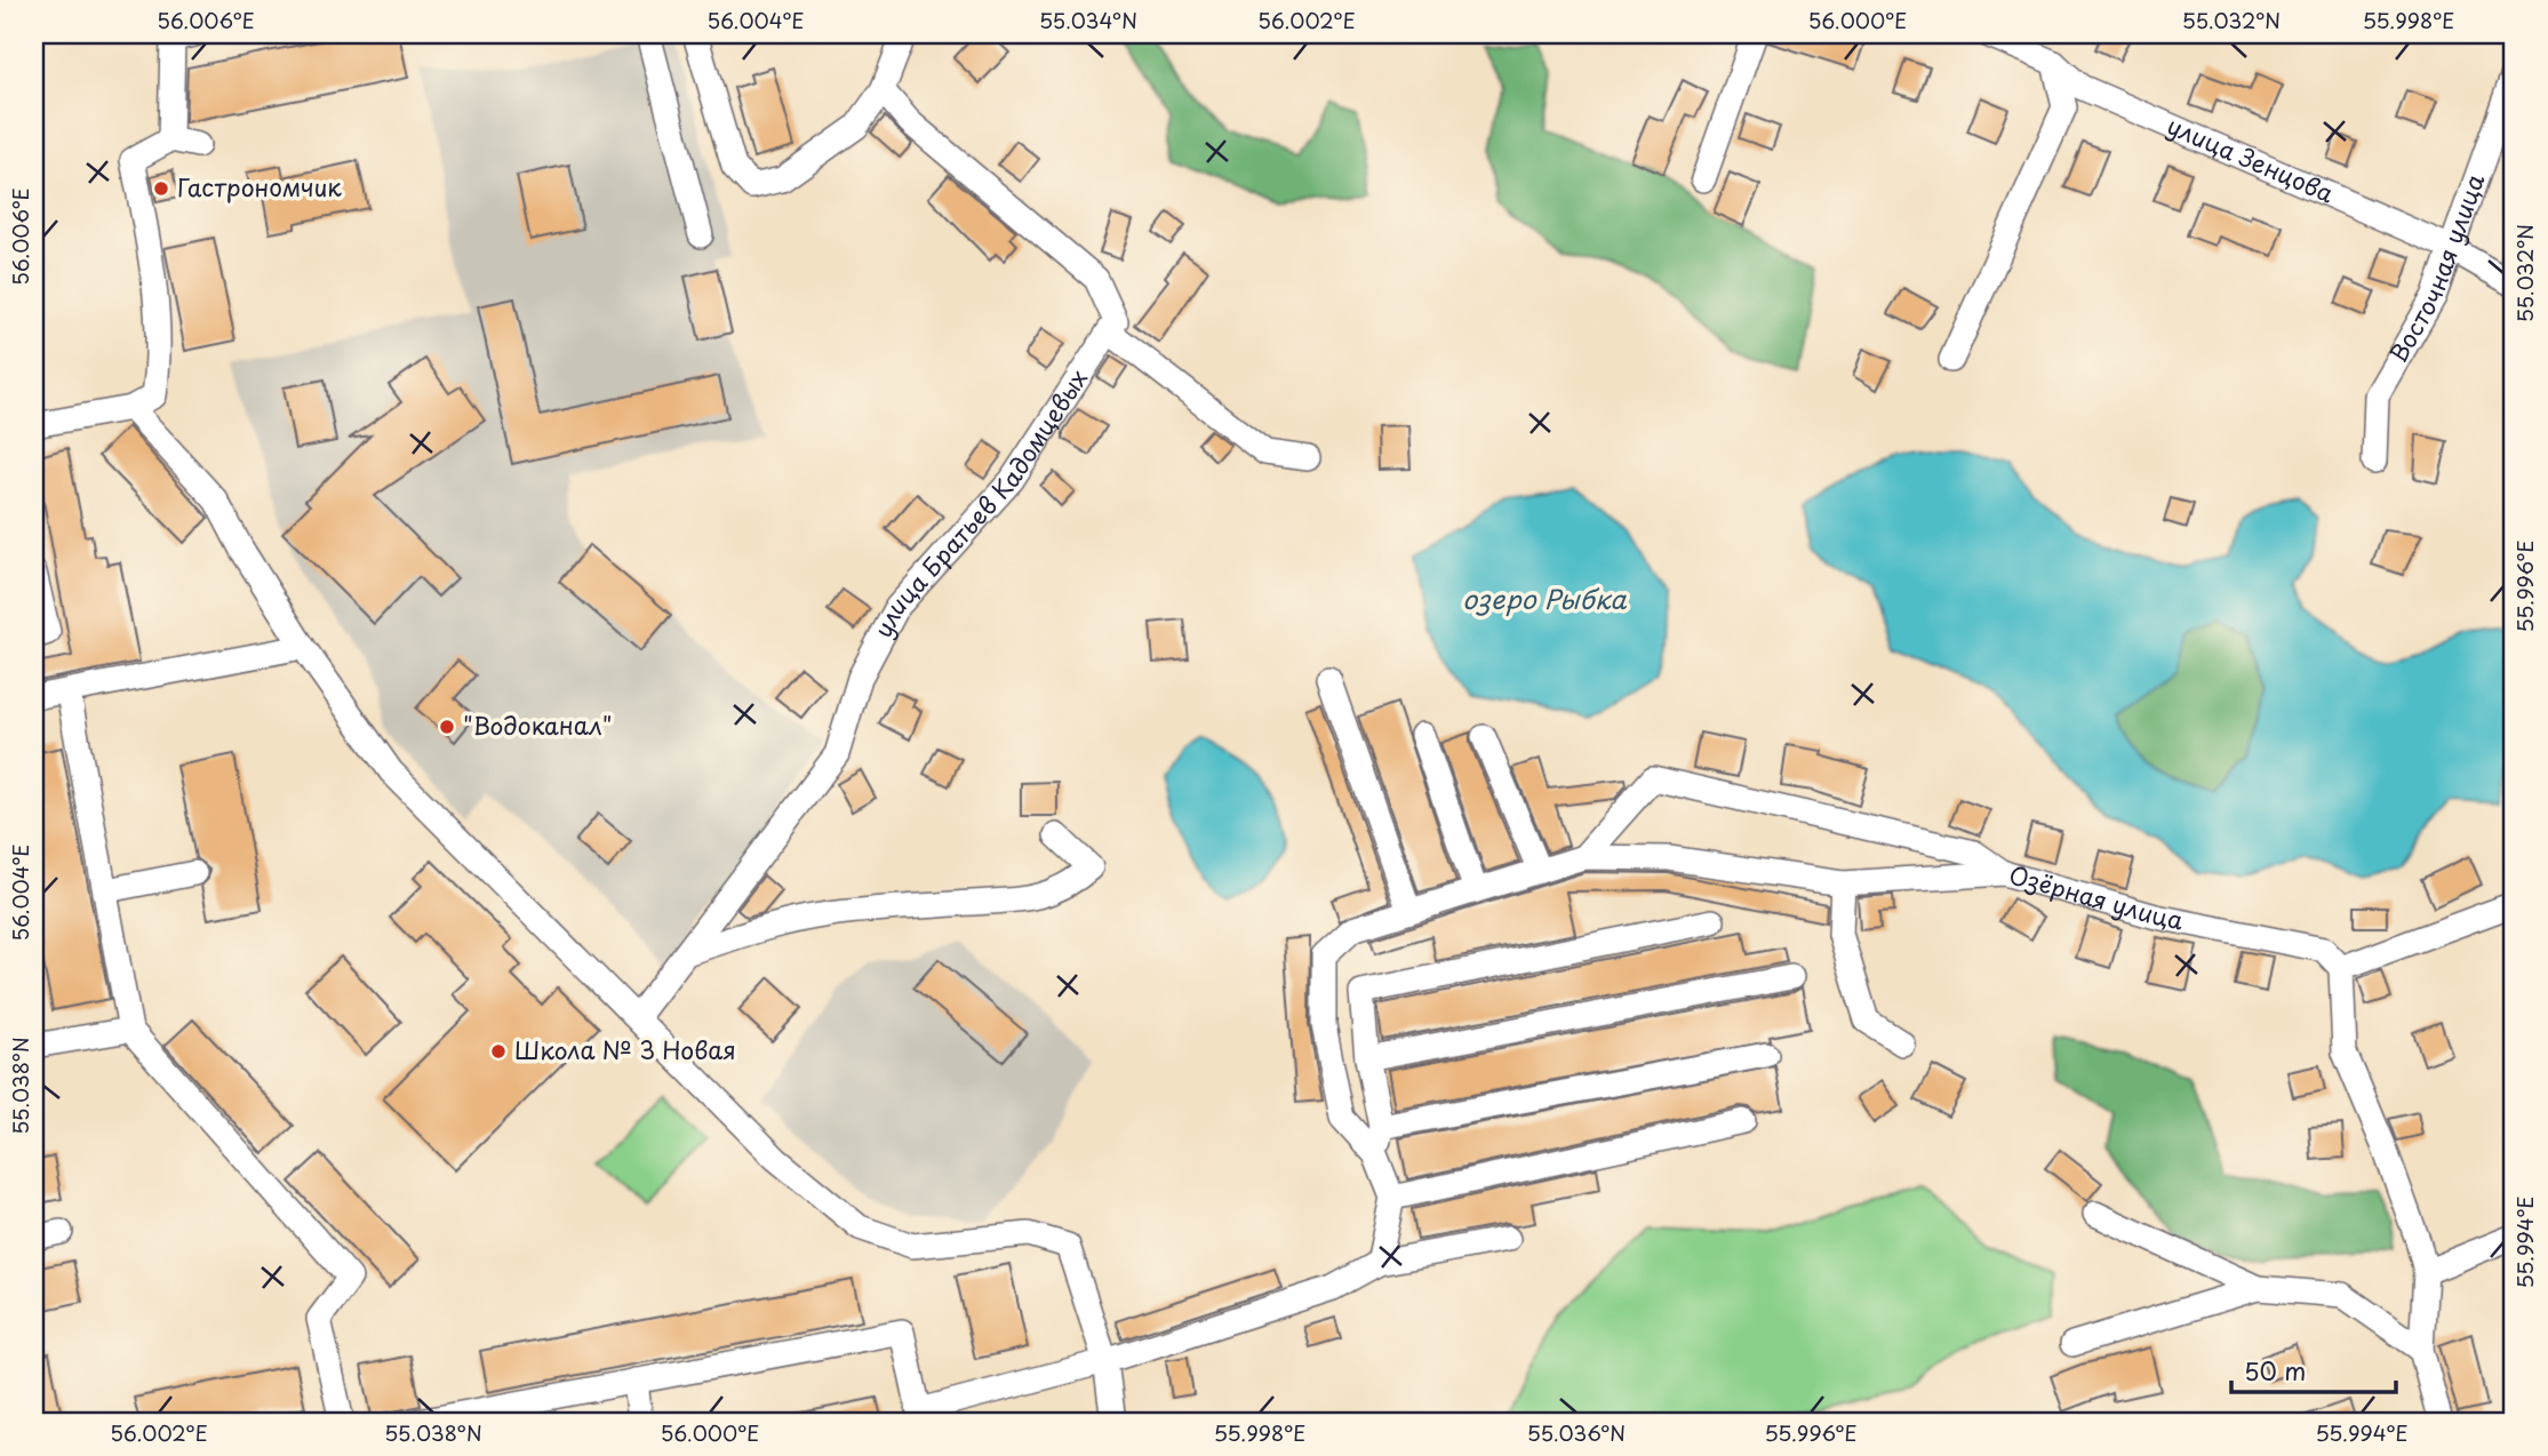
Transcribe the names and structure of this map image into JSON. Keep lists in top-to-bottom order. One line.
{"streets":{"street":["улица Зенцова","Восточная улица","улица Братьев Кадомцевых","Озёрная улица"]},"crossings":[["улица Зенцова","Восточная улица"]],"water":["озеро Рыбка"],"places":["Гастрономчик","\"Водоканал\"","Школа № 3 Новая"],"scale_bar":"50 m","coordinates":["56.006°E","56.004°E","55.034°N","56.002°E","56.000°E","55.032°N","55.998°E","55.996°E","55.038°N","55.994°E","55.036°N"]}
